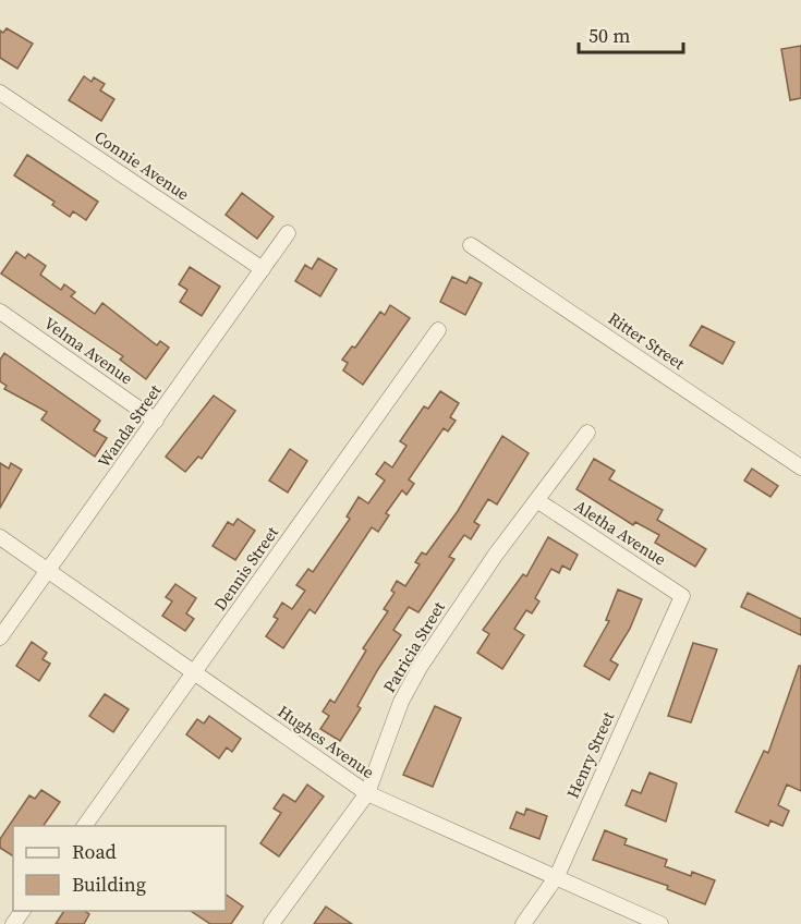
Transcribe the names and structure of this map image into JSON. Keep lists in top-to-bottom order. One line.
{"streets":{"street":["Connie Avenue","Ritter Street","Velma Avenue","Wanda Street","Aletha Avenue","Dennis Street","Patricia Street","Hughes Avenue","Henry Street"]},"crossings":[["Connie Avenue","Wanda Street"],["Velma Avenue","Wanda Street"],["Wanda Street","Hughes Avenue"],["Aletha Avenue","Patricia Street"],["Aletha Avenue","Henry Street"],["Dennis Street","Hughes Avenue"],["Patricia Street","Hughes Avenue"],["Hughes Avenue","Henry Street"]],"legend":["Road","Building"],"scale_bar":"50 m"}
